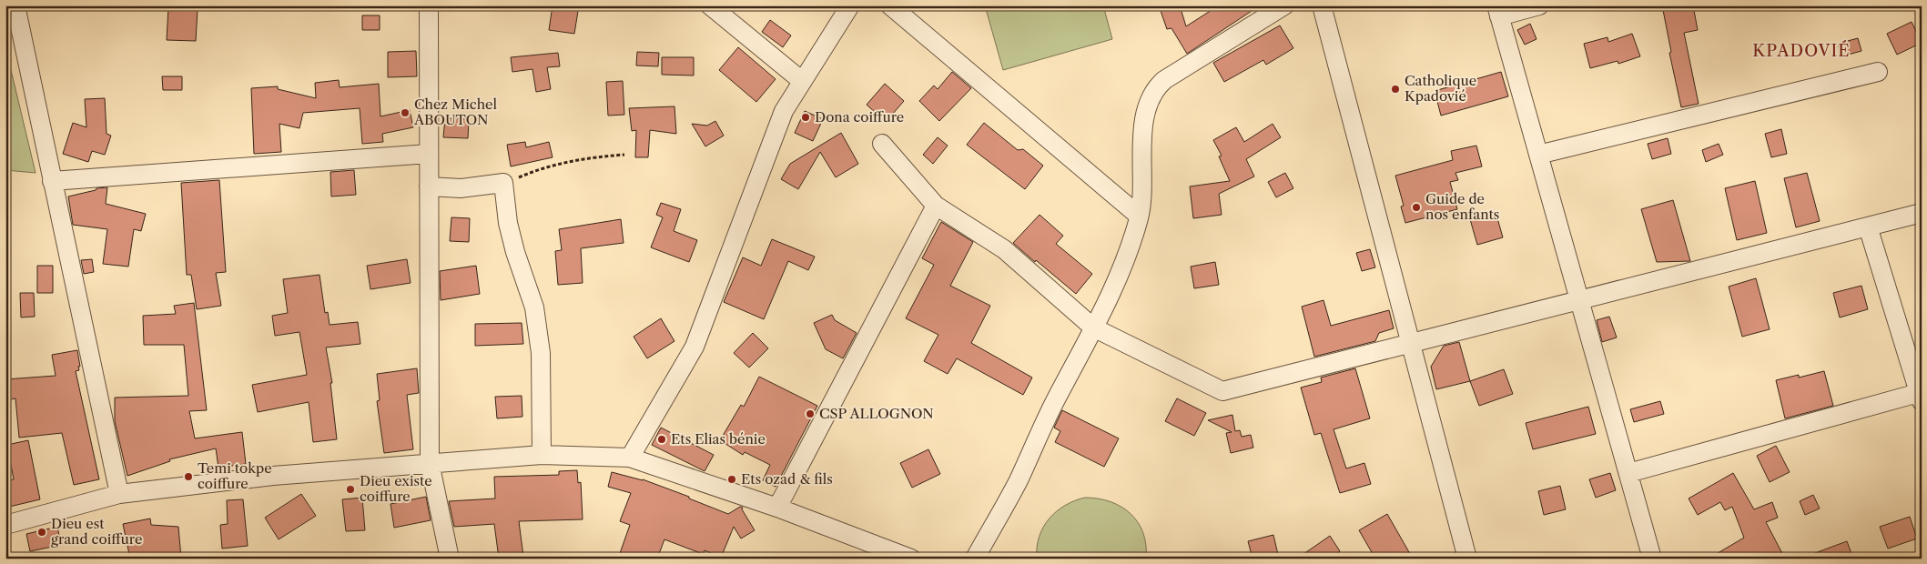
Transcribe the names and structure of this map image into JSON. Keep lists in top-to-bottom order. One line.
{"districts":["KPADOVIÉ"],"places":["Catholique Kpadovié","Chez Michel ABOUTON","Dona coiffure","Guide de nos enfants","CSP ALLOGNON","Ets Elias bénie","Temi tokpe coiffure","Ets ozad & fils","Dieu existe coiffure","Dieu est grand coiffure"]}
